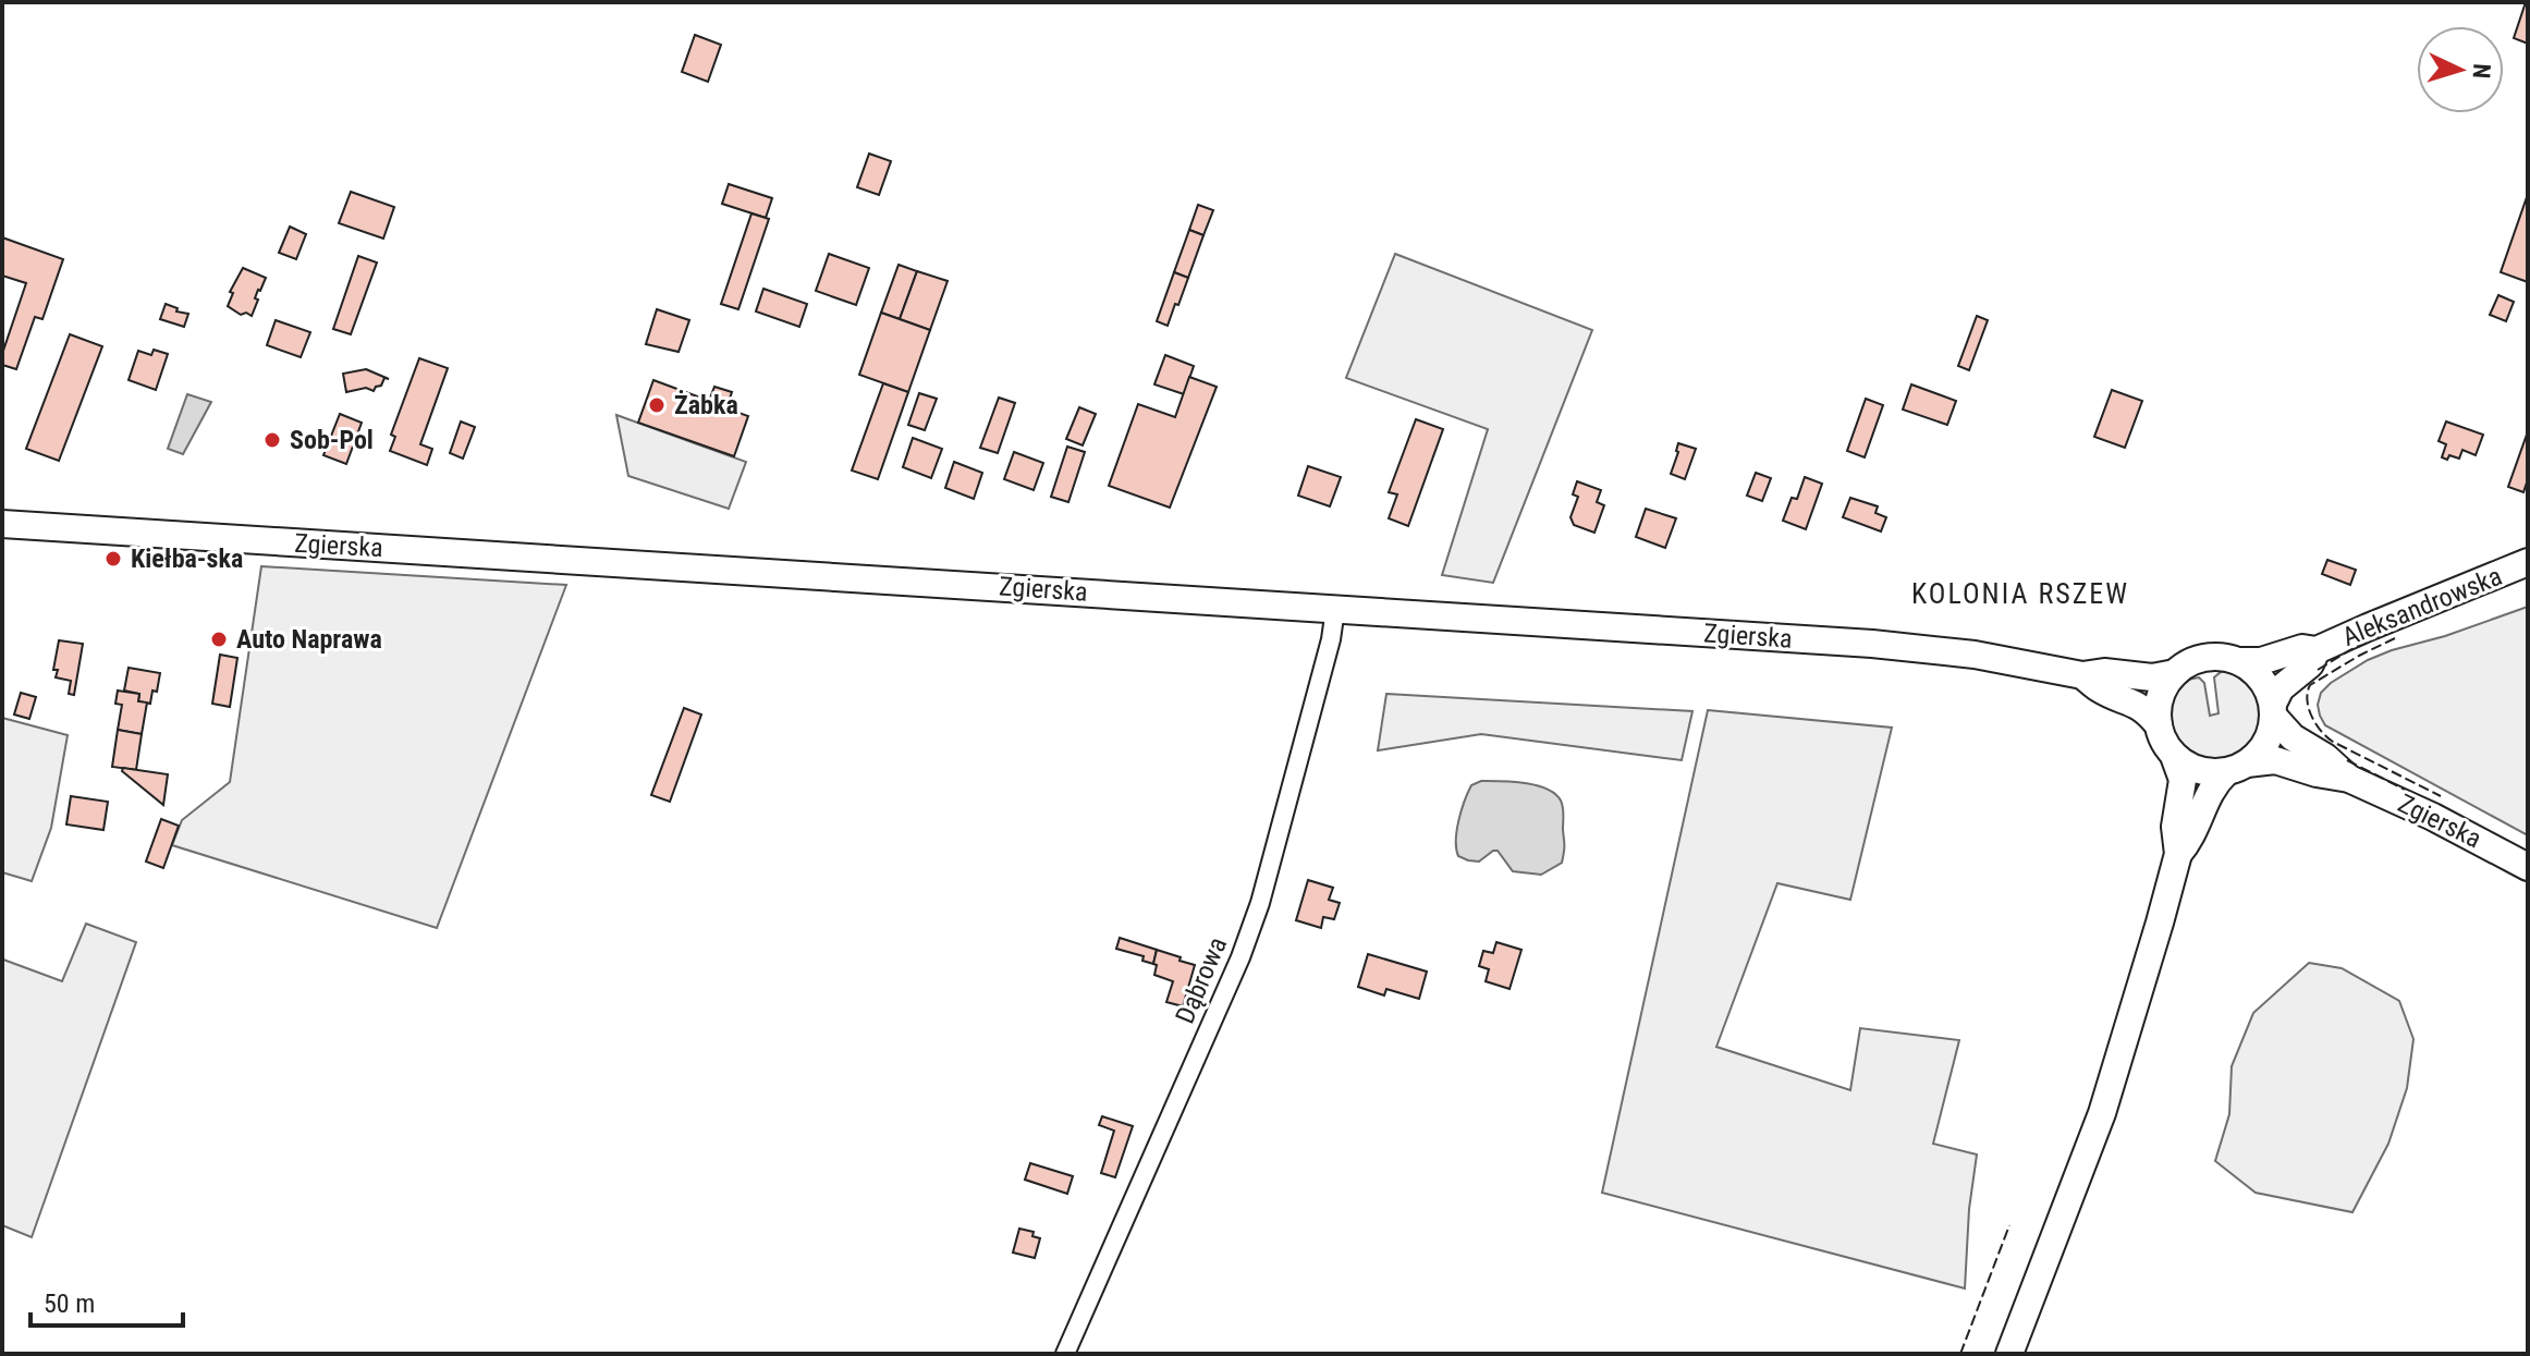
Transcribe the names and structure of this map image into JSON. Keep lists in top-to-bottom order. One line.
{"streets":{"main road":["Zgierska","Aleksandrowska"],"street":["Dąbrowa"]},"crossings":[["Zgierska","Aleksandrowska"],["Zgierska","Dąbrowa"]],"districts":["KOLONIA RSZEW"],"places":["Żabka","Sob-Pol","Kiełba-ska","Auto Naprawa"],"scale_bar":"50 m","north":"right"}
